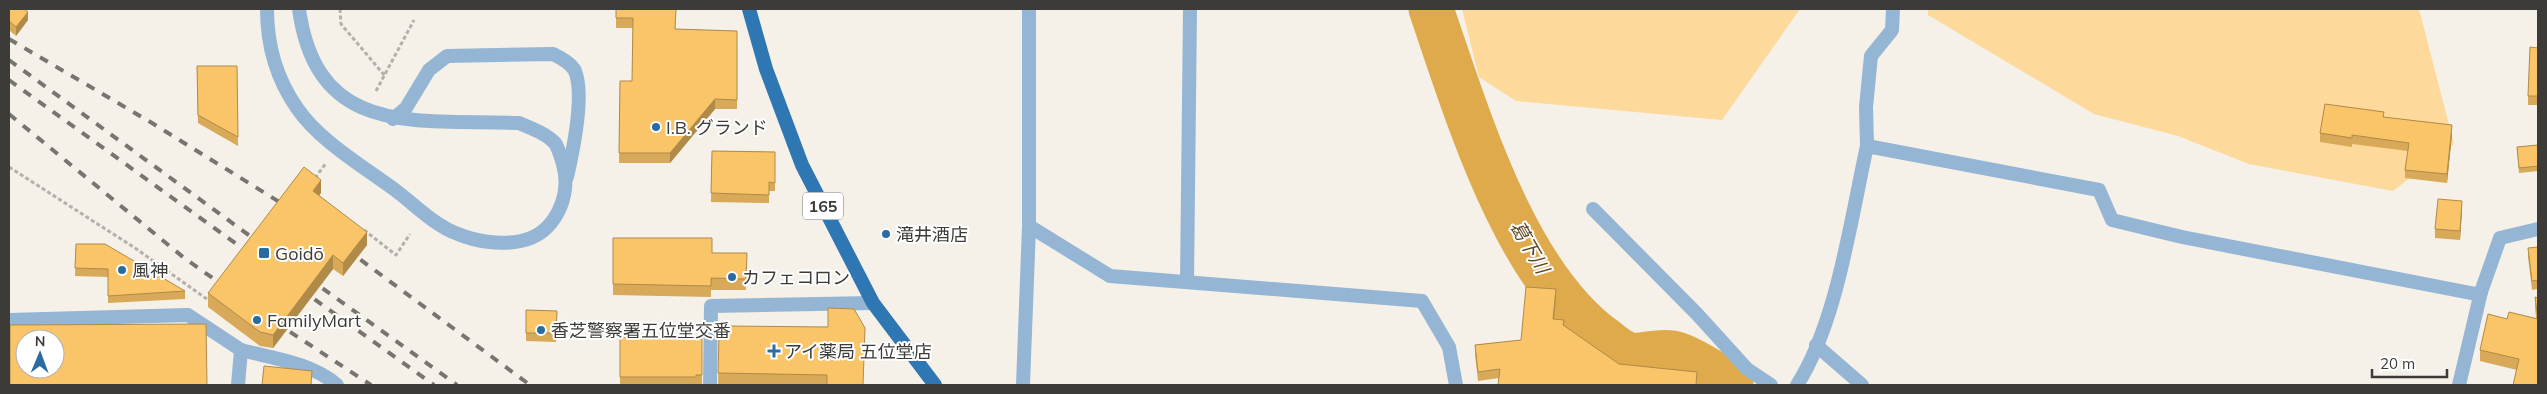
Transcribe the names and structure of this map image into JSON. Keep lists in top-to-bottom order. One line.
{"streets":{"highway":["165"]},"water":["葛下川"],"places":{"other":["I.B. グランド","滝井酒店","風神","カフェコロン","FamilyMart","香芝警察署五位堂交番"],"transit":["Goidō"],"health":["アイ薬局 五位堂店"]},"scale_bar":"20 m","north":"top"}
